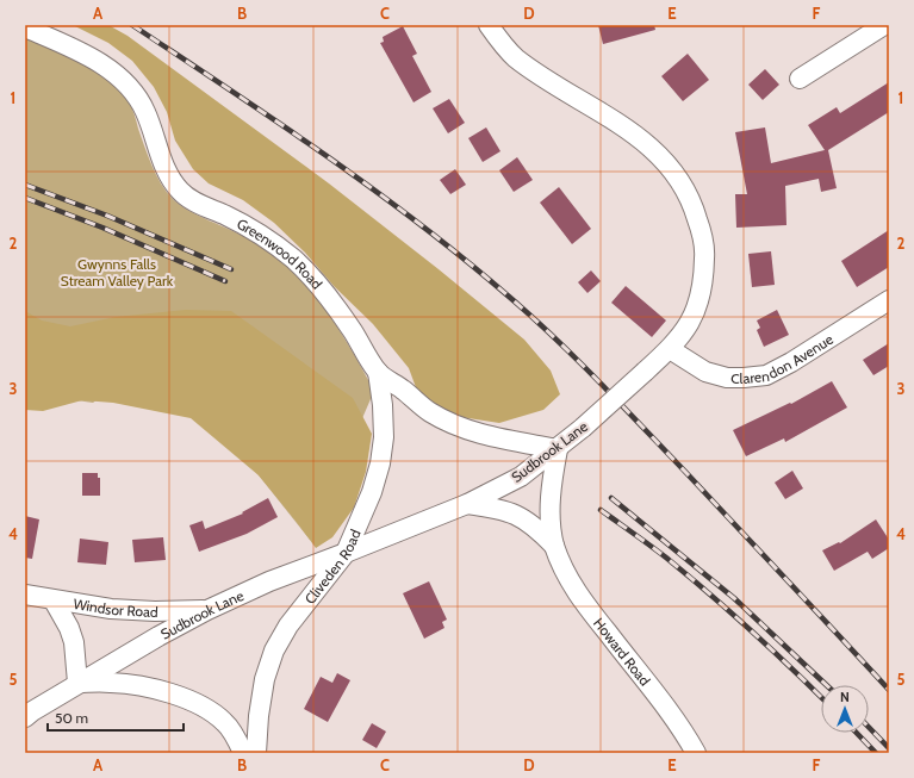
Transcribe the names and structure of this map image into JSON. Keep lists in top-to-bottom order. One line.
{"streets":{"street":["Greenwood Road","Clarendon Avenue","Sudbrook Lane","Cliveden Road","Windsor Road","Howard Road"]},"crossings":[["Greenwood Road","Sudbrook Lane"],["Greenwood Road","Cliveden Road"],["Greenwood Road","Howard Road"],["Clarendon Avenue","Sudbrook Lane"],["Sudbrook Lane","Cliveden Road"],["Sudbrook Lane","Windsor Road"],["Sudbrook Lane","Howard Road"]],"parks":["Gwynns Falls Stream Valley Park"],"scale_bar":"50 m","north":"top","grid":{"columns":["A","B","C","D","E","F"],"rows":["1","2","3","4","5"]}}
